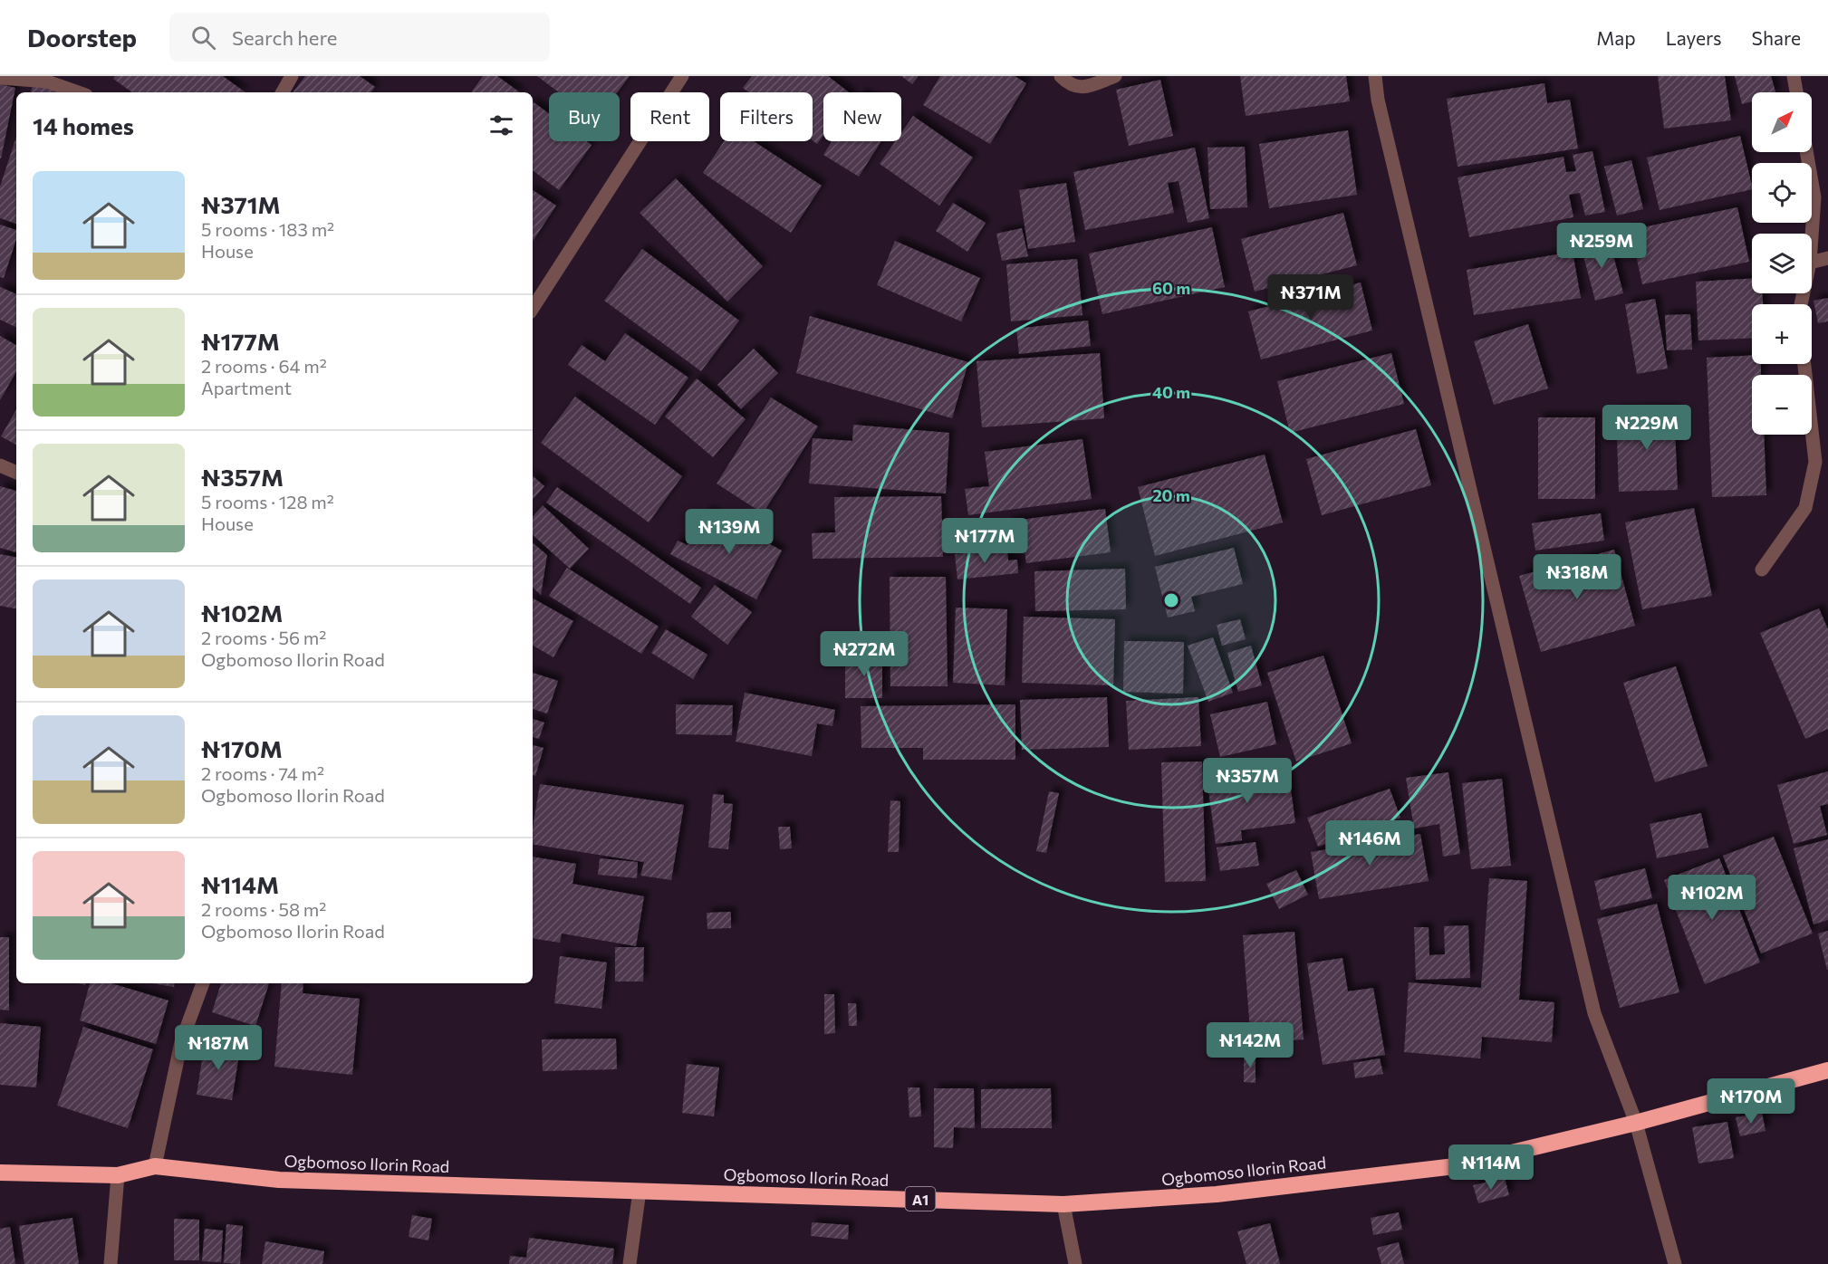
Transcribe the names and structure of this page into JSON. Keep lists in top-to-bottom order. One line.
{"streets":{"highway":["Ogbomoso Ilorin Road","A1"]},"north":"top right","page":{"header":"Doorstep","search":"Search here","nav":["Map","Layers","Share"],"map_buttons":["+","−"],"chip":["Buy","Rent","Filters","New"],"heading":"14 homes","list":[{"name":"₦371M","note":"5 rooms · 183 m² · House"},{"name":"₦177M","note":"2 rooms · 64 m² · Apartment"},{"name":"₦357M","note":"5 rooms · 128 m² · House"},{"name":"₦102M","note":"2 rooms · 56 m² · Ogbomoso Ilorin Road"},{"name":"₦170M","note":"2 rooms · 74 m² · Ogbomoso Ilorin Road"},{"name":"₦114M","note":"2 rooms · 58 m² · Ogbomoso Ilorin Road"}],"price":["₦259M","₦371M","₦229M","₦139M","₦177M","₦318M","₦272M","₦357M","₦146M","₦102M","₦142M","₦187M","₦170M","₦114M"]},"rings":["60 m","40 m","20 m"]}
